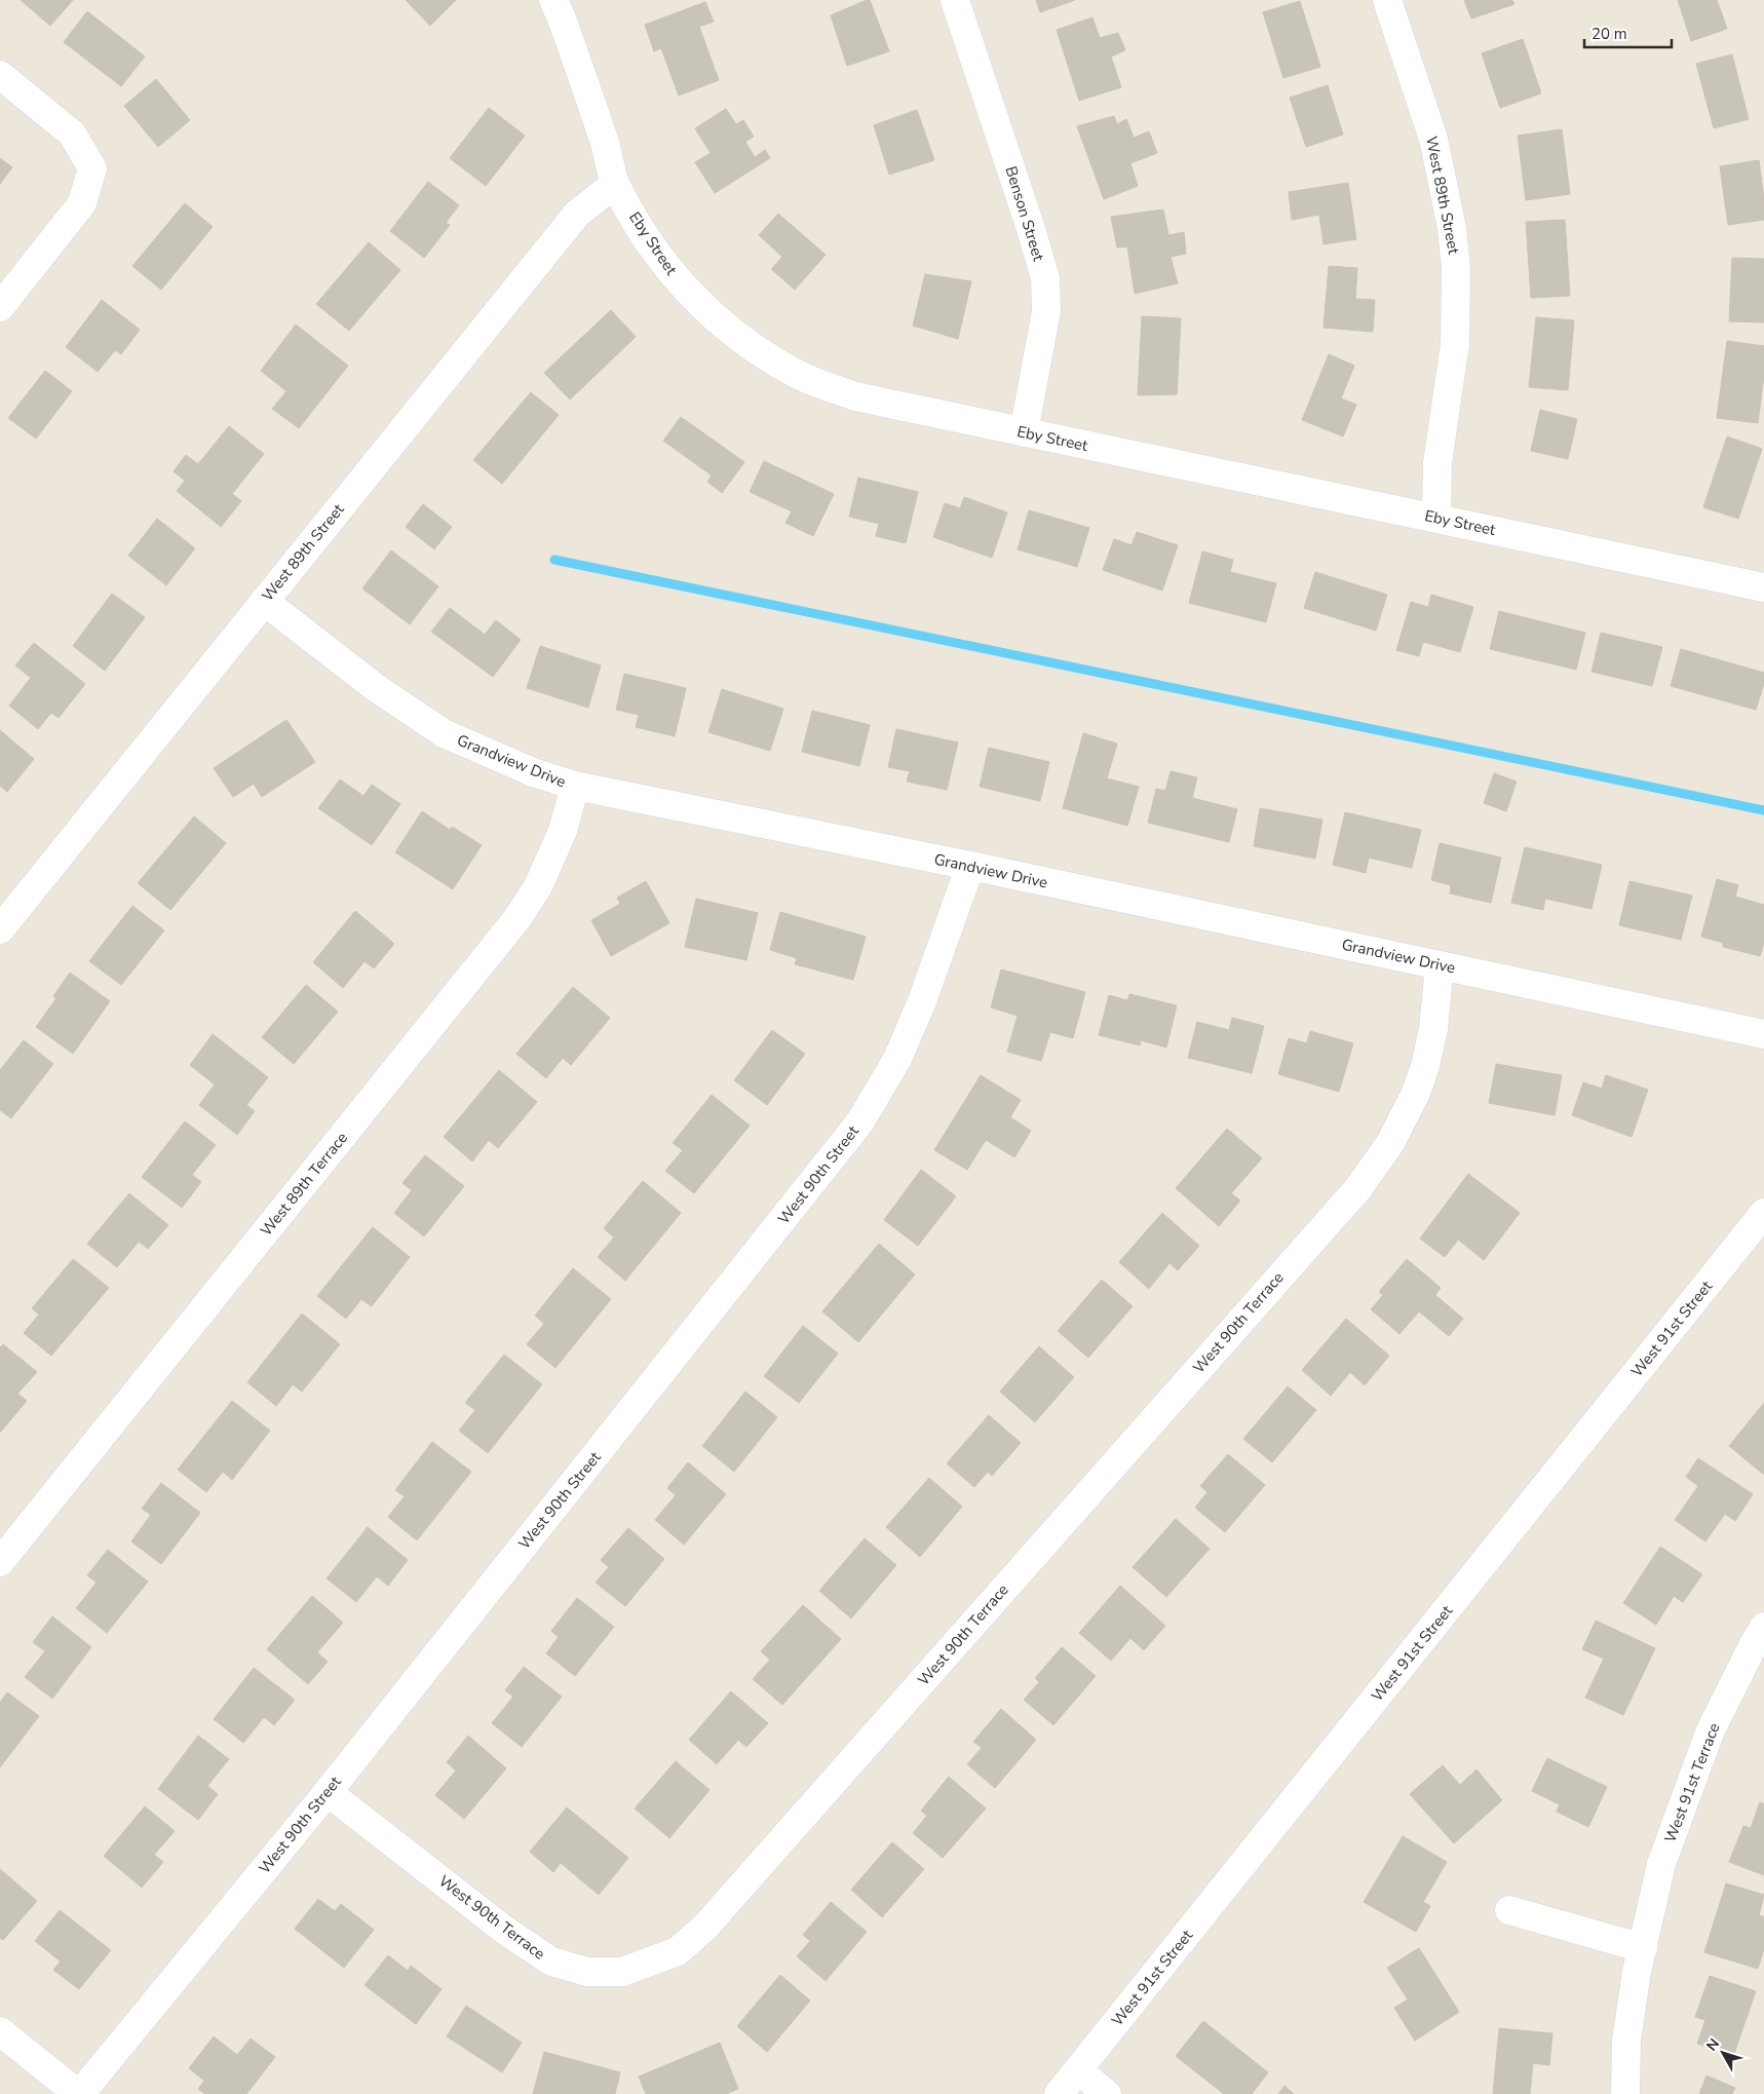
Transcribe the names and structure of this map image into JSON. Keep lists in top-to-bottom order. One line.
{"streets":{"street":["West 89th Street","Benson Street","Eby Street","Grandview Drive","West 90th Street","West 89th Terrace","West 90th Terrace","West 91st Street","West 91st Terrace"]},"crossings":[["West 89th Street","Eby Street"],["West 89th Street","Grandview Drive"],["Benson Street","Eby Street"],["Grandview Drive","West 90th Street"],["Grandview Drive","West 89th Terrace"],["Grandview Drive","West 90th Terrace"],["West 90th Street","West 90th Terrace"]],"scale_bar":"20 m","north":"top left"}
